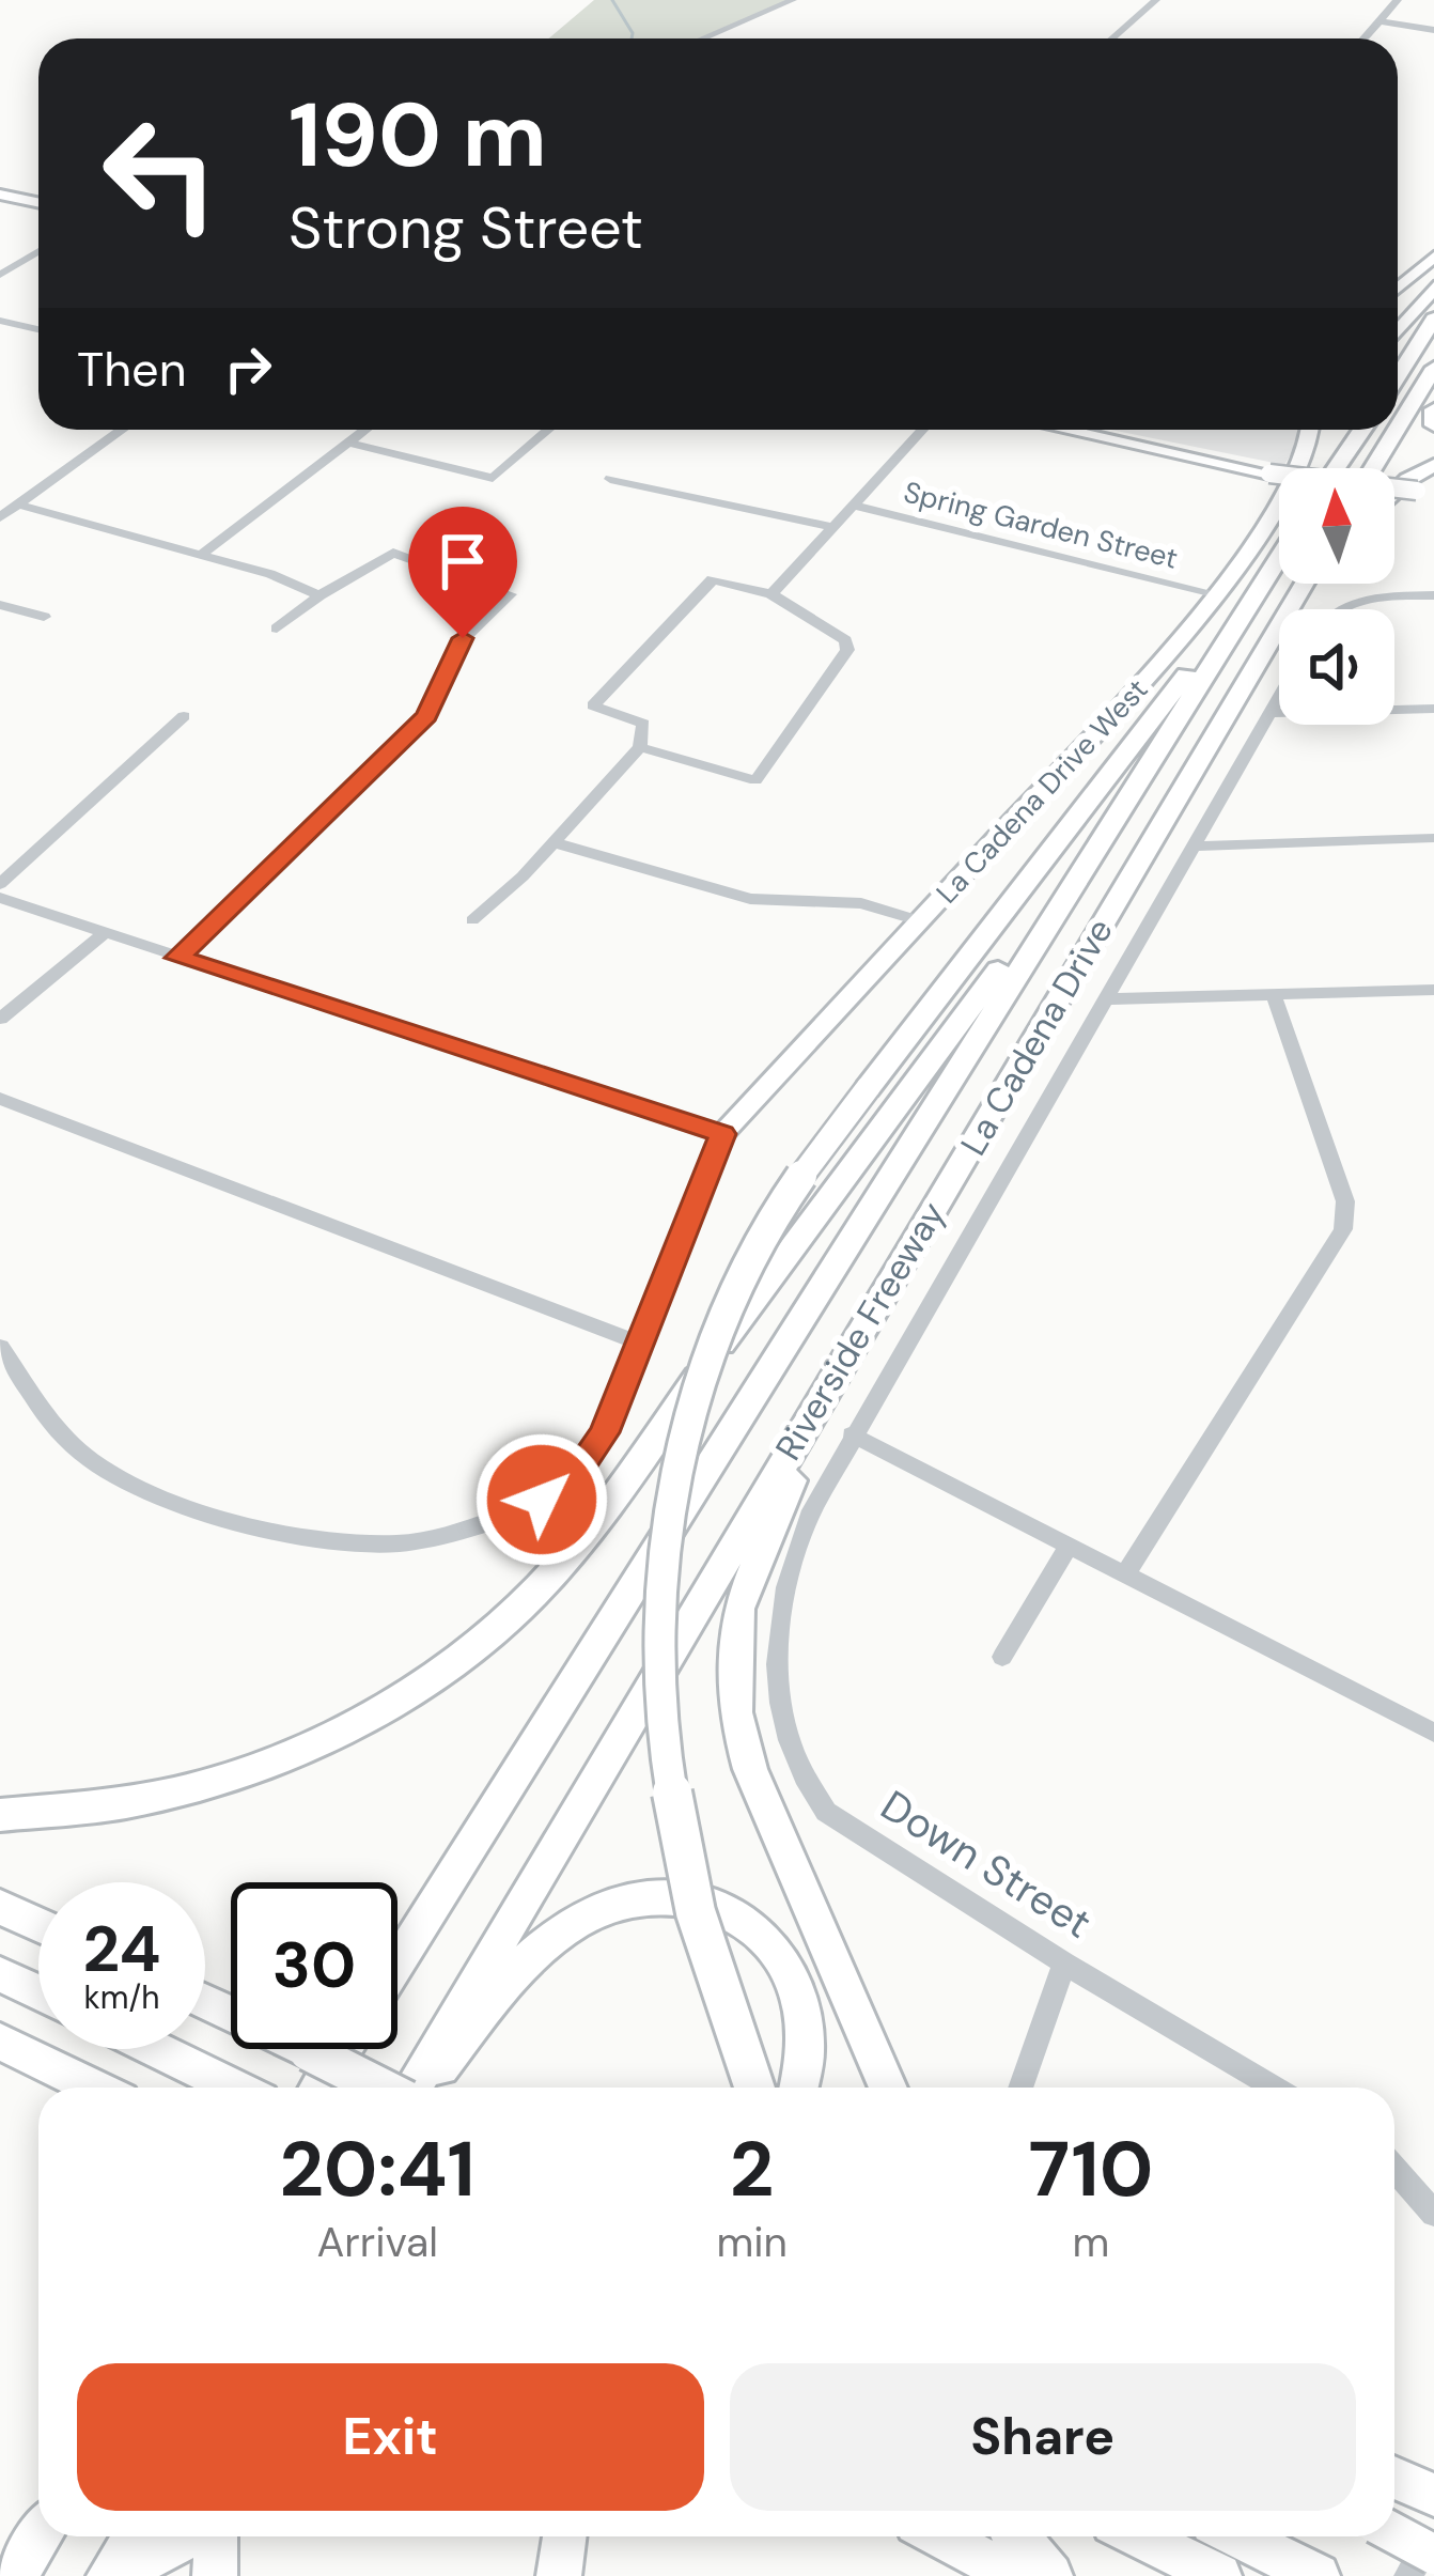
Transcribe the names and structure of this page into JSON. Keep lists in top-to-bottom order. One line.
{"streets":{"highway":["Riverside Freeway"],"main road":["La Cadena Drive West"],"street":["Spring Garden Street","La Cadena Drive","Down Street"]},"crossings":[["Spring Garden Street","La Cadena Drive West"],["La Cadena Drive","Down Street"]],"north":"top","page":{"turn":["190 m","Strong Street"],"then":"Then","speed":"24 km/h","limit":"30","eta":["20:41","Arrival","2","min","710","m"],"buttons":["Exit","Share"]}}
